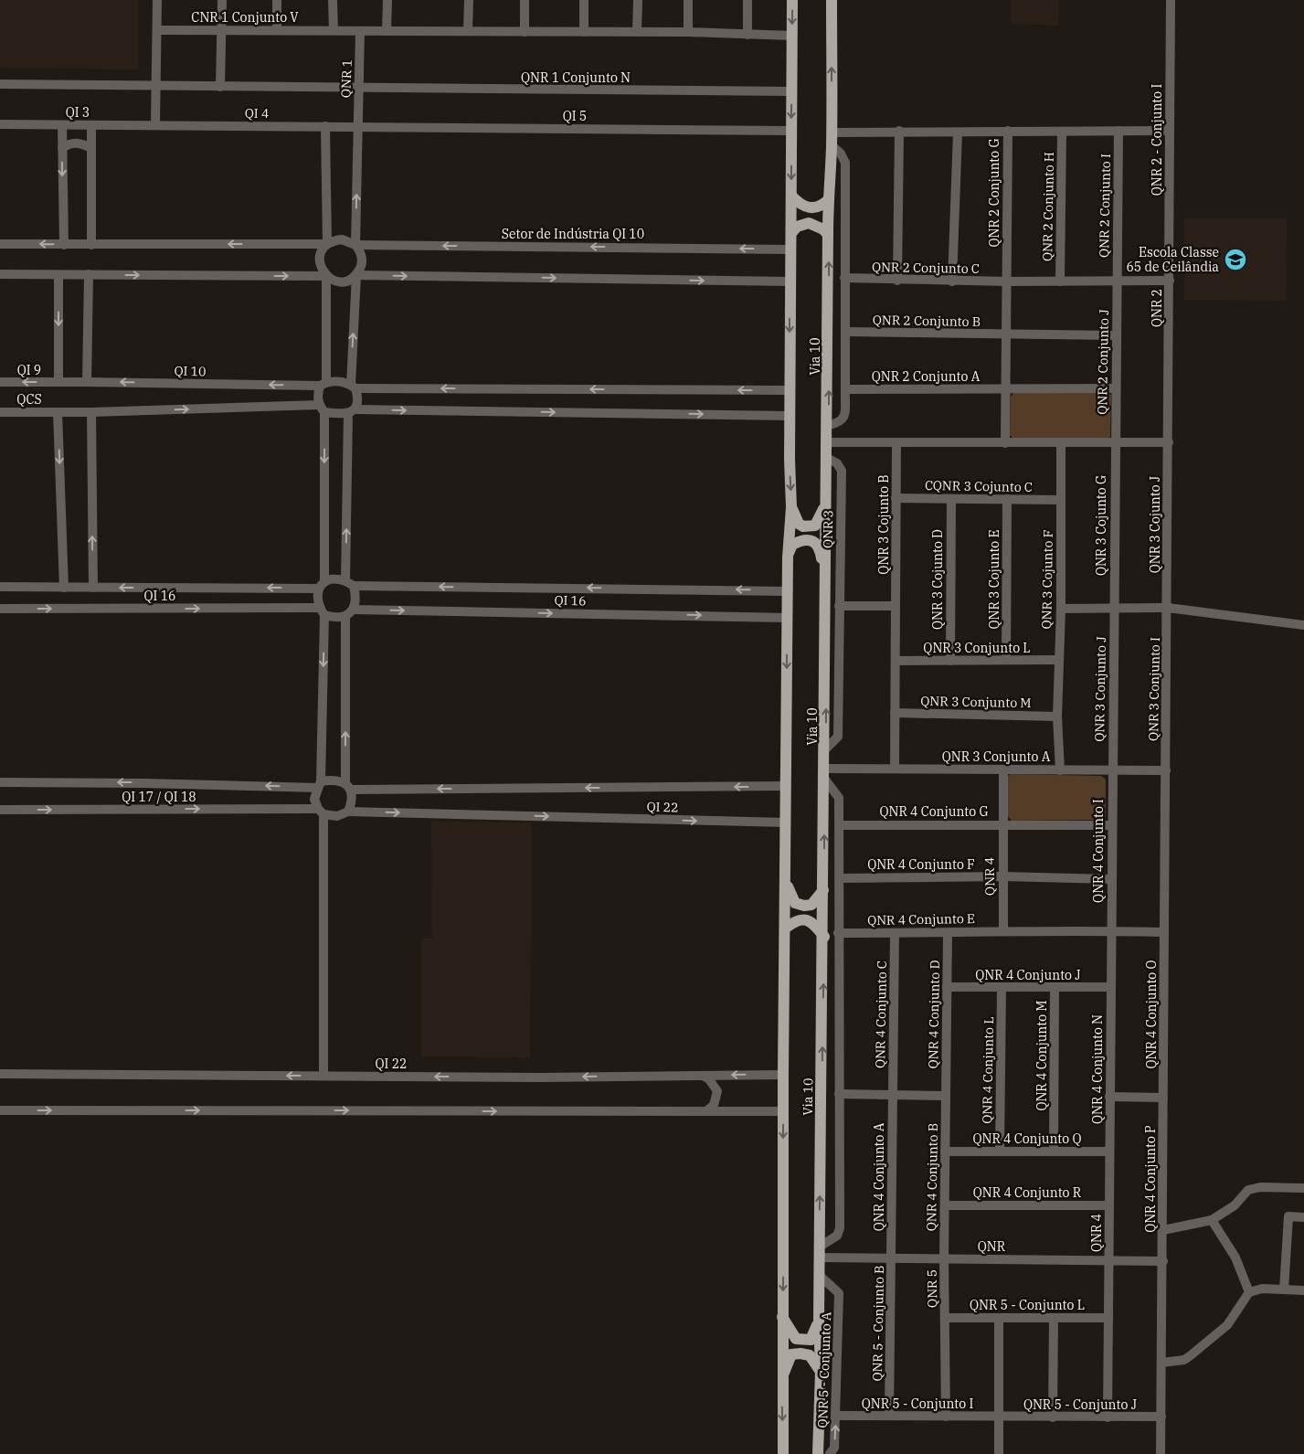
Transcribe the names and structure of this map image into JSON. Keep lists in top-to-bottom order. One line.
{"streets":{"main road":["Via 10"],"street":["CNR 1 Conjunto V","QNR 1 Conjunto N","QNR 1","QI 3","QI 4","QI 5","QNR 2 - Conjunto I","QNR 2 Conjunto G","QNR 2 Conjunto I","QNR 2 Conjunto H","Setor de Indústria QI 10","QNR 2 Conjunto C","QNR 2","QNR 2 Conjunto B","QNR 2 Conjunto J","QI 9","QI 10","QNR 2 Conjunto A","QCS","CQNR 3 Cojunto C","QNR 3 Cojunto B","QNR 3 Cojunto J","QNR 3 Cojunto G","QNR 3","QNR 3 Cojunto D","QNR 3 Cojunto E","QNR 3 Cojunto F","QI 16","QNR 3 Conjunto L","QNR 3 Conjunto J","QNR 3 Conjunto I","QNR 3 Conjunto M","QNR 3 Conjunto A","QI 17 / QI 18","QI 22","QNR 4 Conjunto G","QNR 4 Conjunto I","QNR 4 Conjunto F","QNR 4","QNR 4 Conjunto E","QNR 4 Conjunto J","QNR 4 Conjunto C","QNR 4 Conjunto D","QNR 4 Conjunto O","QNR 4 Conjunto M","QNR 4 Conjunto N","QNR 4 Conjunto L","QNR 4 Conjunto Q","QNR 4 Conjunto A","QNR 4 Conjunto B","QNR 4 Conjunto P","QNR 4 Conjunto R","QNR","QNR 5","QNR 5 - Conjunto L","QNR 5 - Conjunto B","QNR 5 - Conjunto A","QNR 5 - Conjunto I","QNR 5 - Conjunto J"]},"crossings":[["QNR 1 Conjunto N","QNR 1"],["QNR 1 Conjunto N","Via 10"],["QNR 1","QI 4"],["QNR 1","QI 5"],["QNR 1","Setor de Indústria QI 10"],["QI 3","QI 4"],["QI 4","QI 5"],["QI 5","Via 10"],["QNR 2 - Conjunto I","QNR 2"],["QNR 2 Conjunto G","QNR 2 Conjunto C"],["QNR 2 Conjunto G","QNR 2"],["QNR 2 Conjunto I","QNR 2"],["QNR 2 Conjunto I","QNR 2 Conjunto J"],["QNR 2 Conjunto H","QNR 2"],["Setor de Indústria QI 10","Via 10"],["QNR 2 Conjunto C","QNR 2"],["QNR 2","QNR 2 Conjunto J"],["QNR 2","QNR 3 Cojunto J"],["QNR 2 Conjunto B","QNR 2 Conjunto J"],["Via 10","QNR 3"],["Via 10","QI 16"],["Via 10","QNR 3 Conjunto A"],["Via 10","QI 22"],["Via 10","QNR"],["Via 10","QNR 5 - Conjunto A"],["QNR 2 Conjunto J","QNR 3 Cojunto G"],["QI 9","QI 10"],["QI 10","QCS"],["CQNR 3 Cojunto C","QNR 3 Cojunto B"],["CQNR 3 Cojunto C","QNR 3 Cojunto D"],["CQNR 3 Cojunto C","QNR 3 Cojunto E"],["CQNR 3 Cojunto C","QNR 3 Cojunto F"],["QNR 3 Cojunto J","QNR 3 Conjunto I"],["QNR 3 Cojunto G","QNR 3 Conjunto J"],["QNR 3 Cojunto D","QNR 3 Conjunto L"],["QNR 3 Cojunto E","QNR 3 Conjunto L"],["QNR 3 Cojunto F","QNR 3 Conjunto L"],["QNR 3 Conjunto J","QNR 3 Conjunto A"],["QNR 3 Conjunto J","QNR 4 Conjunto I"],["QNR 3 Conjunto I","QNR 3 Conjunto A"],["QNR 3 Conjunto A","QNR 4 Conjunto G"],["QNR 3 Conjunto A","QNR 4 Conjunto I"],["QI 17 / QI 18","QI 22"],["QNR 4 Conjunto G","QNR 4"],["QNR 4 Conjunto I","QNR 4 Conjunto F"],["QNR 4 Conjunto F","QNR 4"],["QNR 4","QNR 4 Conjunto E"],["QNR 4","QNR 4 Conjunto N"],["QNR 4","QNR 4 Conjunto Q"],["QNR 4","QNR 4 Conjunto R"],["QNR 4","QNR"],["QNR 4 Conjunto E","QNR 4 Conjunto C"],["QNR 4 Conjunto E","QNR 4 Conjunto D"],["QNR 4 Conjunto J","QNR 4 Conjunto D"],["QNR 4 Conjunto J","QNR 4 Conjunto M"],["QNR 4 Conjunto J","QNR 4 Conjunto N"],["QNR 4 Conjunto J","QNR 4 Conjunto L"],["QNR 4 Conjunto C","QNR 4 Conjunto A"],["QNR 4 Conjunto D","QNR 4 Conjunto B"],["QNR 4 Conjunto O","QNR 4 Conjunto P"],["QNR 4 Conjunto M","QNR 4 Conjunto Q"],["QNR 4 Conjunto N","QNR 4 Conjunto Q"],["QNR 4 Conjunto L","QNR 4 Conjunto Q"],["QNR 4 Conjunto Q","QNR 4 Conjunto B"],["QNR 4 Conjunto A","QNR"],["QNR 4 Conjunto A","QNR 5 - Conjunto B"],["QNR 4 Conjunto B","QNR 4 Conjunto R"],["QNR 4 Conjunto B","QNR"],["QNR 4 Conjunto B","QNR 5"],["QNR 4 Conjunto P","QNR"],["QNR 4 Conjunto P","QNR 5 - Conjunto J"],["QNR","QNR 5"],["QNR","QNR 5 - Conjunto B"],["QNR 5","QNR 5 - Conjunto L"],["QNR 5","QNR 5 - Conjunto I"],["QNR 5 - Conjunto B","QNR 5 - Conjunto I"],["QNR 5 - Conjunto A","QNR 5 - Conjunto I"],["QNR 5 - Conjunto I","QNR 5 - Conjunto J"]],"one_way":["QI 9","QI 10","QCS"],"places":{"school or university":["Escola Classe 65 de Ceilândia"]}}
